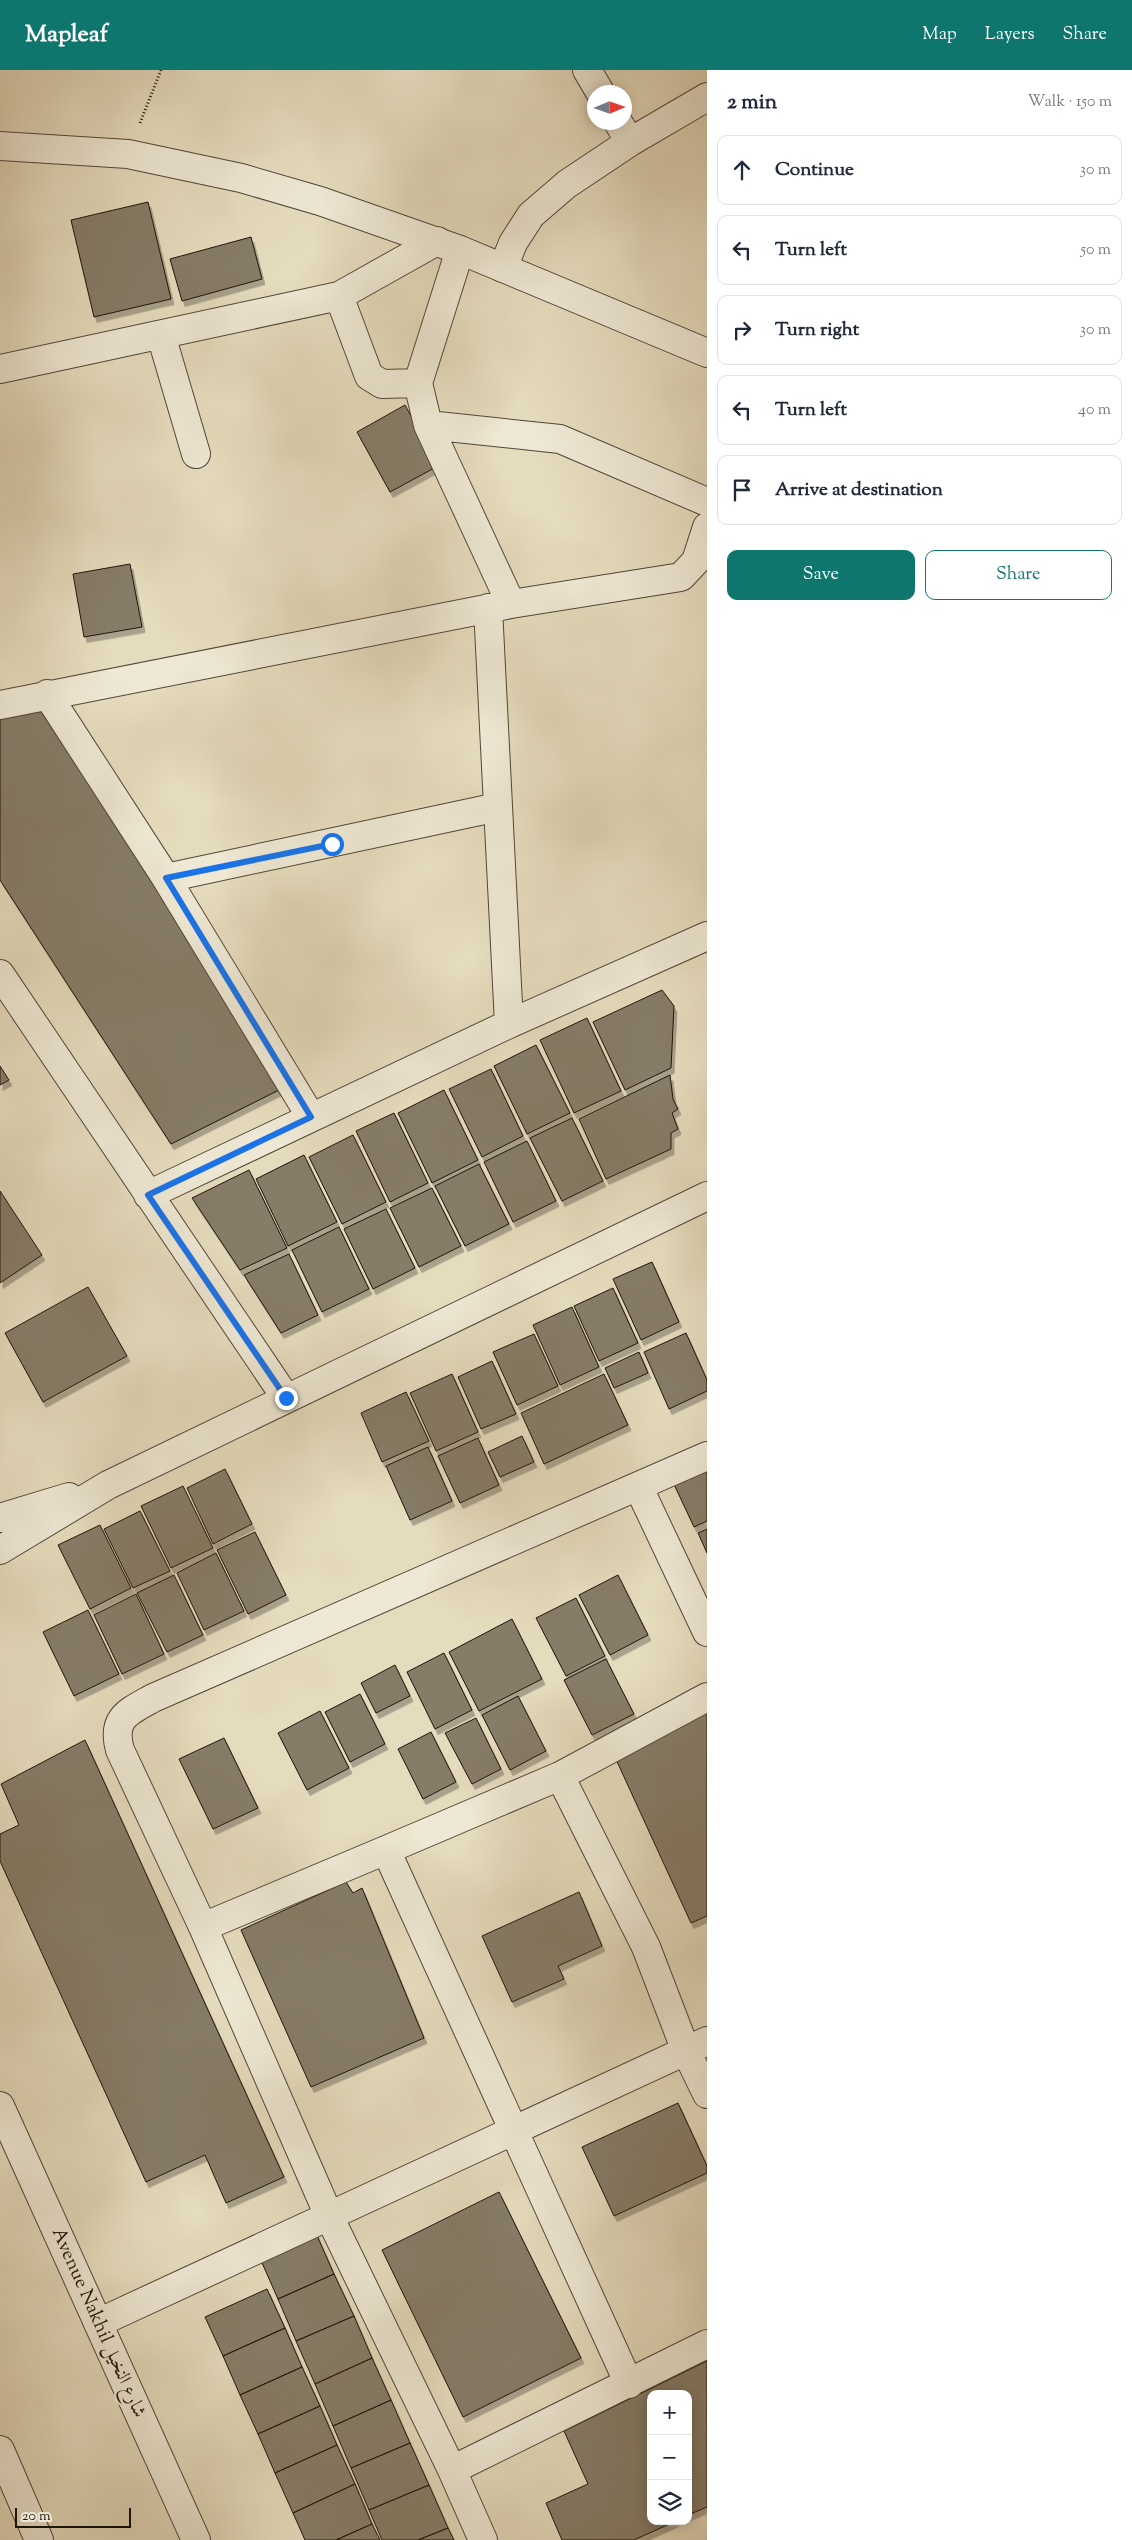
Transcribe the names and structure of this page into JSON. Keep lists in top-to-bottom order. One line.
{"streets":{"street":["Avenue Nakhil شارع النخيل"]},"scale_bar":"20 m","north":"right","page":{"header":"Mapleaf","nav":["Map","Layers","Share"],"heading":["2 min","Walk · 150 m"],"list":[["Continue","30 m"],["Turn left","50 m"],["Turn right","30 m"],["Turn left","40 m"],"Arrive at destination"],"buttons":["Save","Share"],"map_buttons":["+","−"],"scale":"20 m"}}
